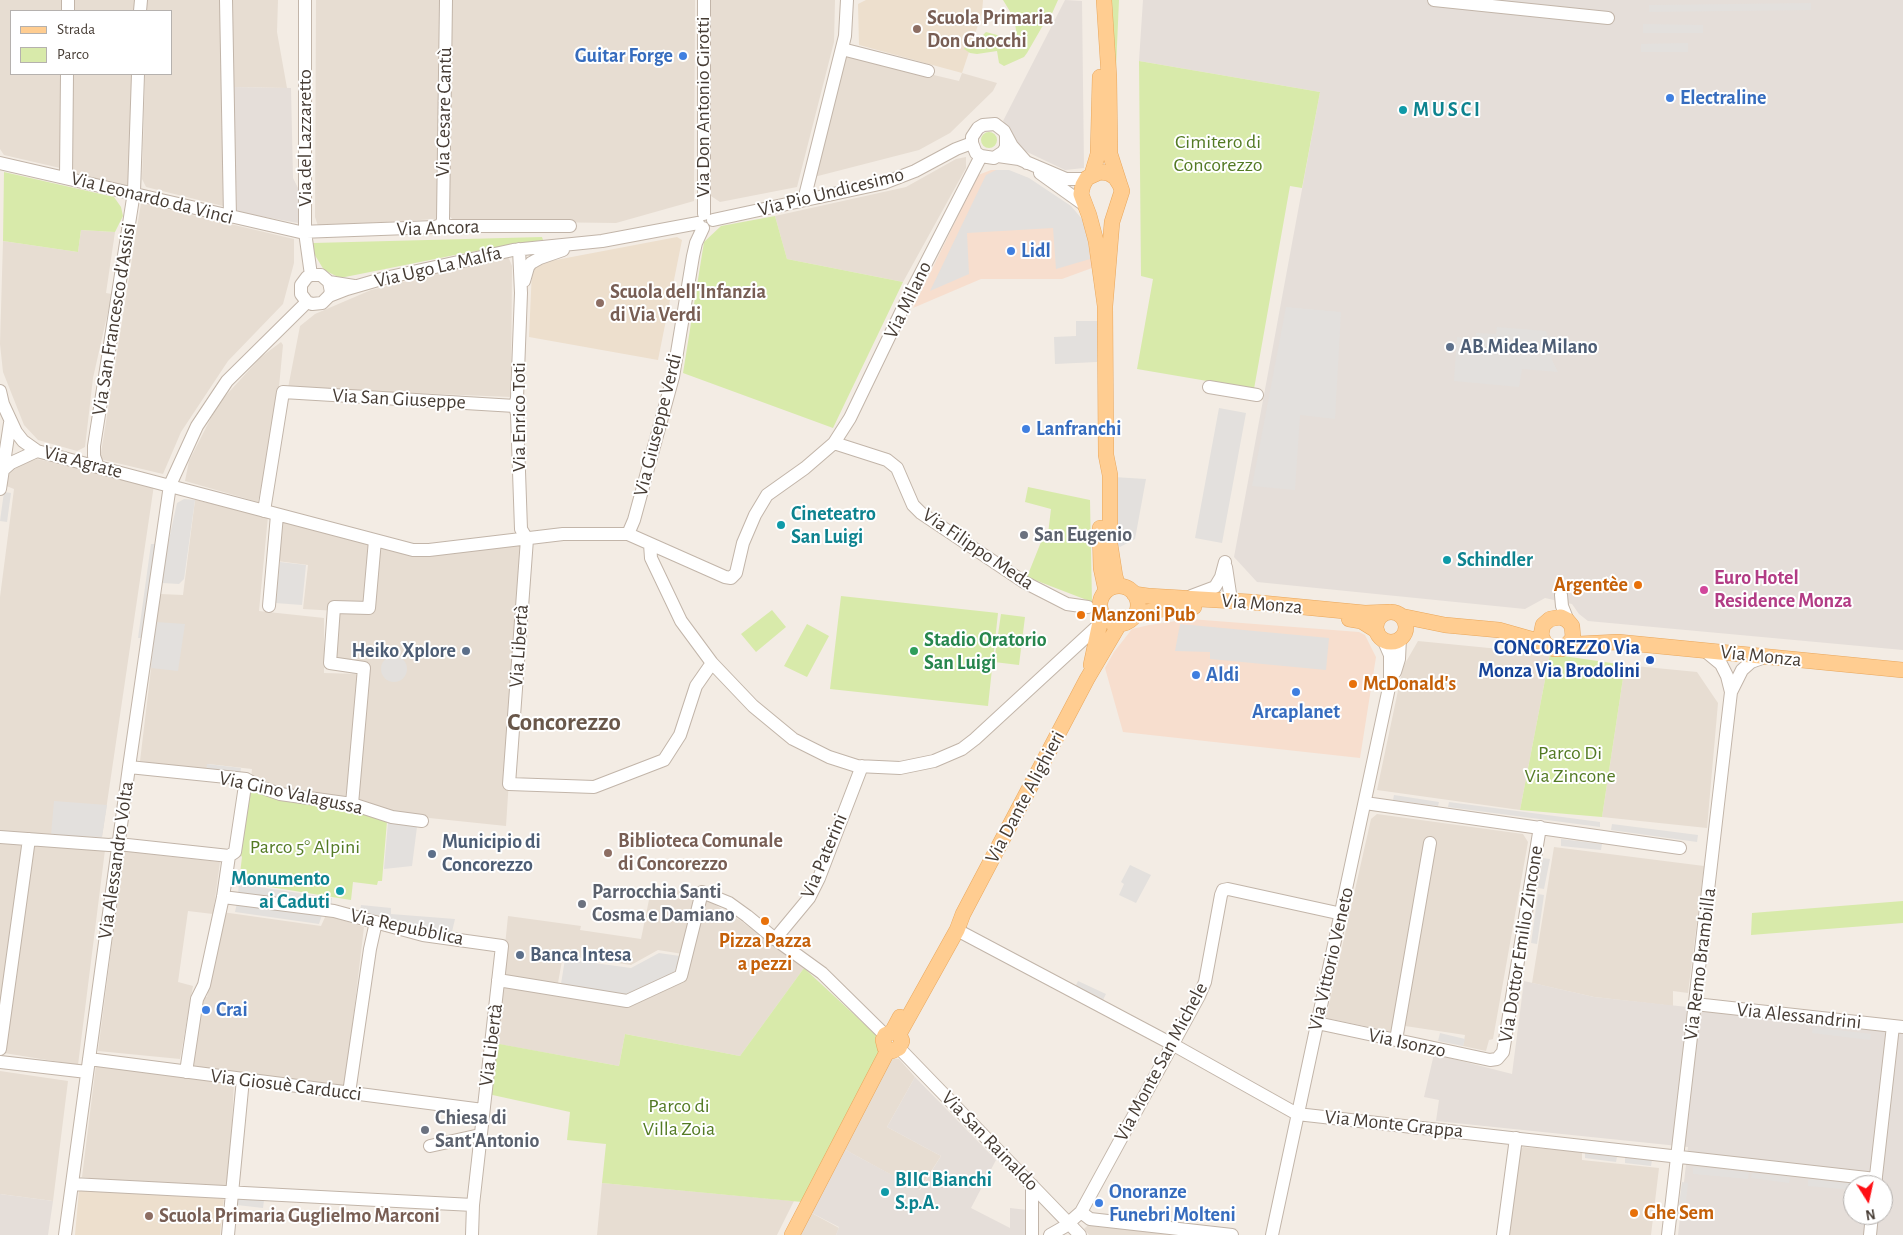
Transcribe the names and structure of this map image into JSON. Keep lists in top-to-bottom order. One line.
{"streets":{"main road":["Via Monza","Via Dante Alighieri"],"street":["Via Don Antonio Girotti","Via Cesare Cantù","Via del Lazzaretto","Via Pio Undicesimo","Via Leonardo da Vinci","Via Ancora","Via Ugo La Malfa","Via Milano","Via San Francesco d'Assisi","Via San Giuseppe","Via Enrico Toti","Via Giuseppe Verdi","Via Agrate","Via Filippo Meda","Via Libertà","Via Gino Valagussa","Via Paterini","Via Alessandro Volta","Via Repubblica","Via Dottor Emilio Zincone","Via Vittorio Veneto","Via Remo Brambilla","Via Alessandrini","Via Isonzo","Via Monte San Michele","Via Giosuè Carducci","Via Monte Grappa","Via San Rainaldo"]},"crossings":[["Via Don Antonio Girotti","Via Pio Undicesimo"],["Via Don Antonio Girotti","Via Giuseppe Verdi"],["Via Cesare Cantù","Via Ancora"],["Via del Lazzaretto","Via Leonardo da Vinci"],["Via del Lazzaretto","Via Ancora"],["Via del Lazzaretto","Via Ugo La Malfa"],["Via Pio Undicesimo","Via Ugo La Malfa"],["Via Pio Undicesimo","Via Milano"],["Via Pio Undicesimo","Via Enrico Toti"],["Via Pio Undicesimo","Via Giuseppe Verdi"],["Via Leonardo da Vinci","Via Ancora"],["Via Leonardo da Vinci","Via San Francesco d'Assisi"],["Via Ugo La Malfa","Via Enrico Toti"],["Via Ugo La Malfa","Via Agrate"],["Via Ugo La Malfa","Via Alessandro Volta"],["Via Milano","Via Filippo Meda"],["Via San Francesco d'Assisi","Via Agrate"],["Via San Giuseppe","Via Enrico Toti"],["Via San Giuseppe","Via Agrate"],["Via Enrico Toti","Via Agrate"],["Via Enrico Toti","Via Libertà"],["Via Giuseppe Verdi","Via Agrate"],["Via Agrate","Via Libertà"],["Via Agrate","Via Alessandro Volta"],["Via Filippo Meda","Via Monza"],["Via Filippo Meda","Via Dante Alighieri"],["Via Monza","Via Dante Alighieri"],["Via Monza","Via Vittorio Veneto"],["Via Monza","Via Remo Brambilla"],["Via Libertà","Via Repubblica"],["Via Libertà","Via Giosuè Carducci"],["Via Libertà","Via San Rainaldo"],["Via Gino Valagussa","Via Alessandro Volta"],["Via Dante Alighieri","Via Monte Grappa"],["Via Dante Alighieri","Via San Rainaldo"],["Via Paterini","Via San Rainaldo"],["Via Alessandro Volta","Via Giosuè Carducci"],["Via Dottor Emilio Zincone","Via Vittorio Veneto"],["Via Dottor Emilio Zincone","Via Isonzo"],["Via Vittorio Veneto","Via Isonzo"],["Via Vittorio Veneto","Via Monte San Michele"],["Via Vittorio Veneto","Via Monte Grappa"],["Via Remo Brambilla","Via Alessandrini"],["Via Remo Brambilla","Via Monte Grappa"],["Via Monte San Michele","Via Monte Grappa"],["Via Monte San Michele","Via San Rainaldo"]],"districts":["Concorezzo"],"parks":["Cimitero di Concorezzo","Parco Di Via Zincone","Parco 5° Alpini","Parco di Villa Zoia"],"places":["Scuola Primaria Don Gnocchi","Guitar Forge","Electraline","M U S C I","Lidl","Scuola dell'Infanzia di Via Verdi","AB.Midea Milano","Lanfranchi","Cineteatro San Luigi","San Eugenio","Schindler","Argentèe","Euro Hotel Residence Monza","Manzoni Pub","Heiko Xplore","Stadio Oratorio San Luigi","CONCOREZZO Via Monza Via Brodolini","Aldi","McDonald's","Arcaplanet","Biblioteca Comunale di Concorezzo","Municipio di Concorezzo","Monumento ai Caduti","Parrocchia Santi Cosma e Damiano","Pizza Pazza a pezzi","Banca Intesa","Crai","Chiesa di Sant'Antonio","BIIC Bianchi S.p.A.","Onoranze Funebri Molteni","Ghe Sem","Scuola Primaria Guglielmo Marconi"],"legend":["Strada","Parco"],"north":"bottom"}
